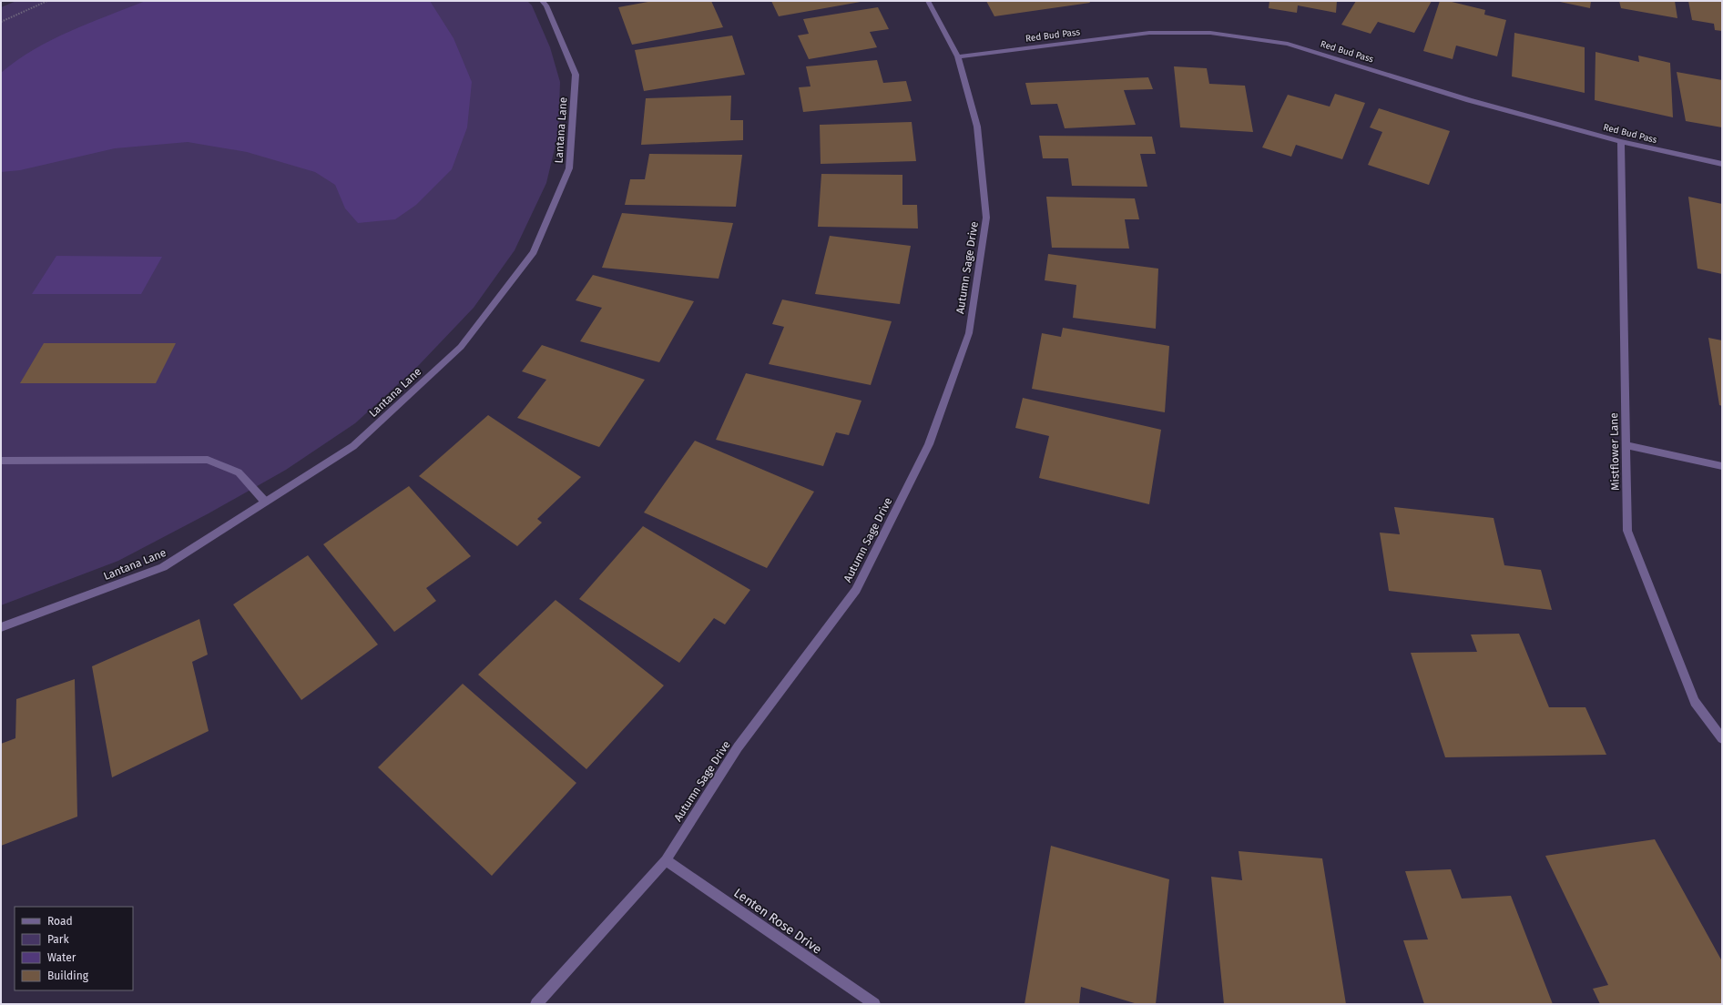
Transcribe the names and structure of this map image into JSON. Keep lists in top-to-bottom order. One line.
{"streets":{"street":["Red Bud Pass","Lantana Lane","Autumn Sage Drive","Mistflower Lane","Lenten Rose Drive"]},"crossings":[["Red Bud Pass","Autumn Sage Drive"],["Red Bud Pass","Mistflower Lane"],["Autumn Sage Drive","Lenten Rose Drive"]],"legend":["Road","Park","Water","Building"]}
